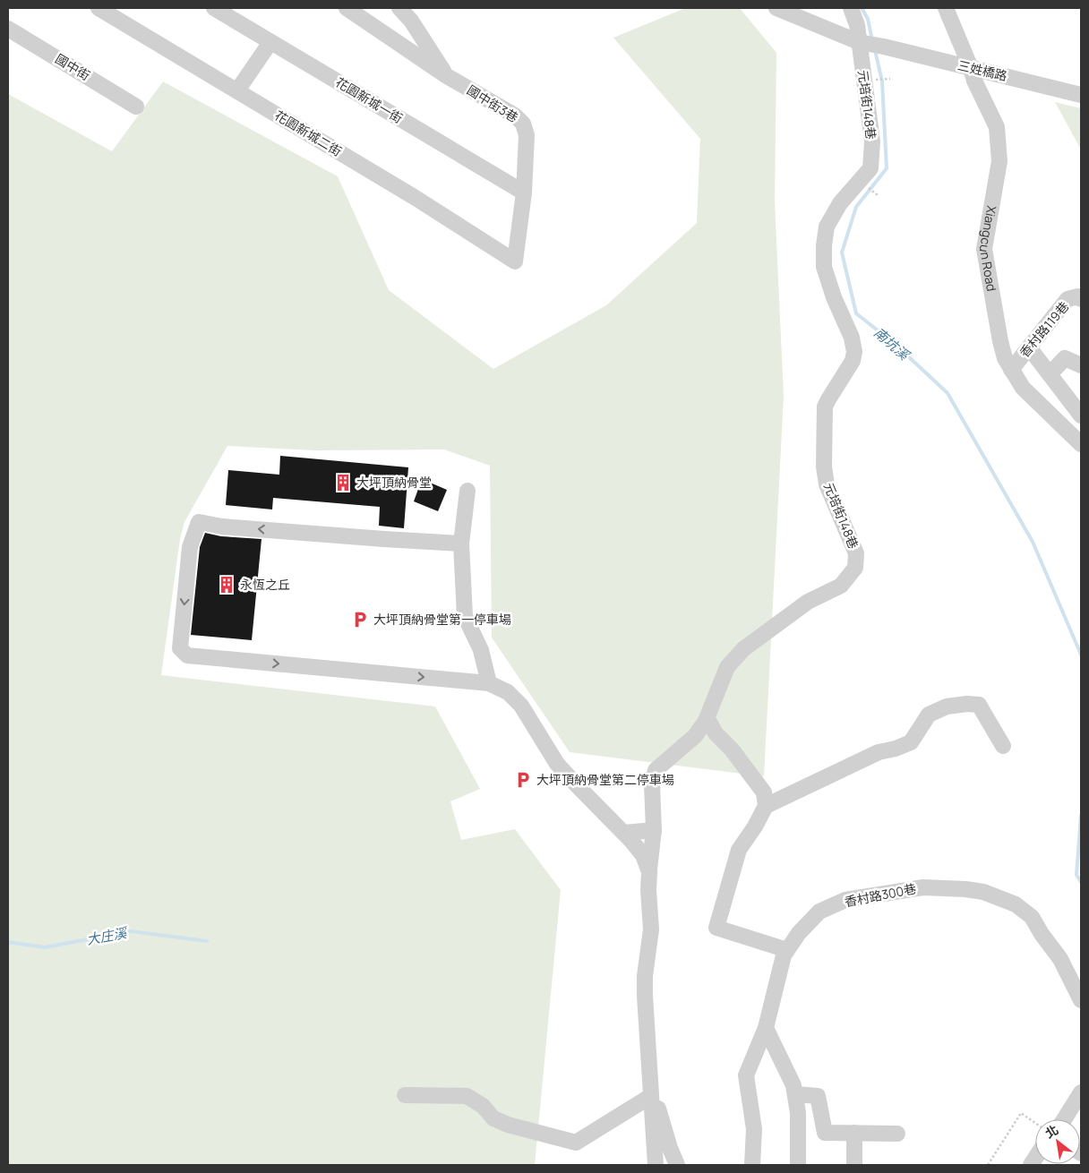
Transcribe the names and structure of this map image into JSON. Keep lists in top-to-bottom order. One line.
{"streets":{"street":["國中街","三姓橋路","花園新城一街","國中街3巷","元培街148巷","花園新城二街","Xiangcun Road","香村路119巷","香村路300巷"]},"crossings":[["三姓橋路","元培街148巷"],["三姓橋路","Xiangcun Road"],["花園新城一街","國中街3巷"],["國中街3巷","花園新城二街"],["Xiangcun Road","香村路119巷"]],"water":["南坑溪","大庄溪"],"places":{"building":["大坪頂納骨堂","永恆之丘"],"parking":["大坪頂納骨堂第一停車場","大坪頂納骨堂第二停車場"]},"north":"top left"}
